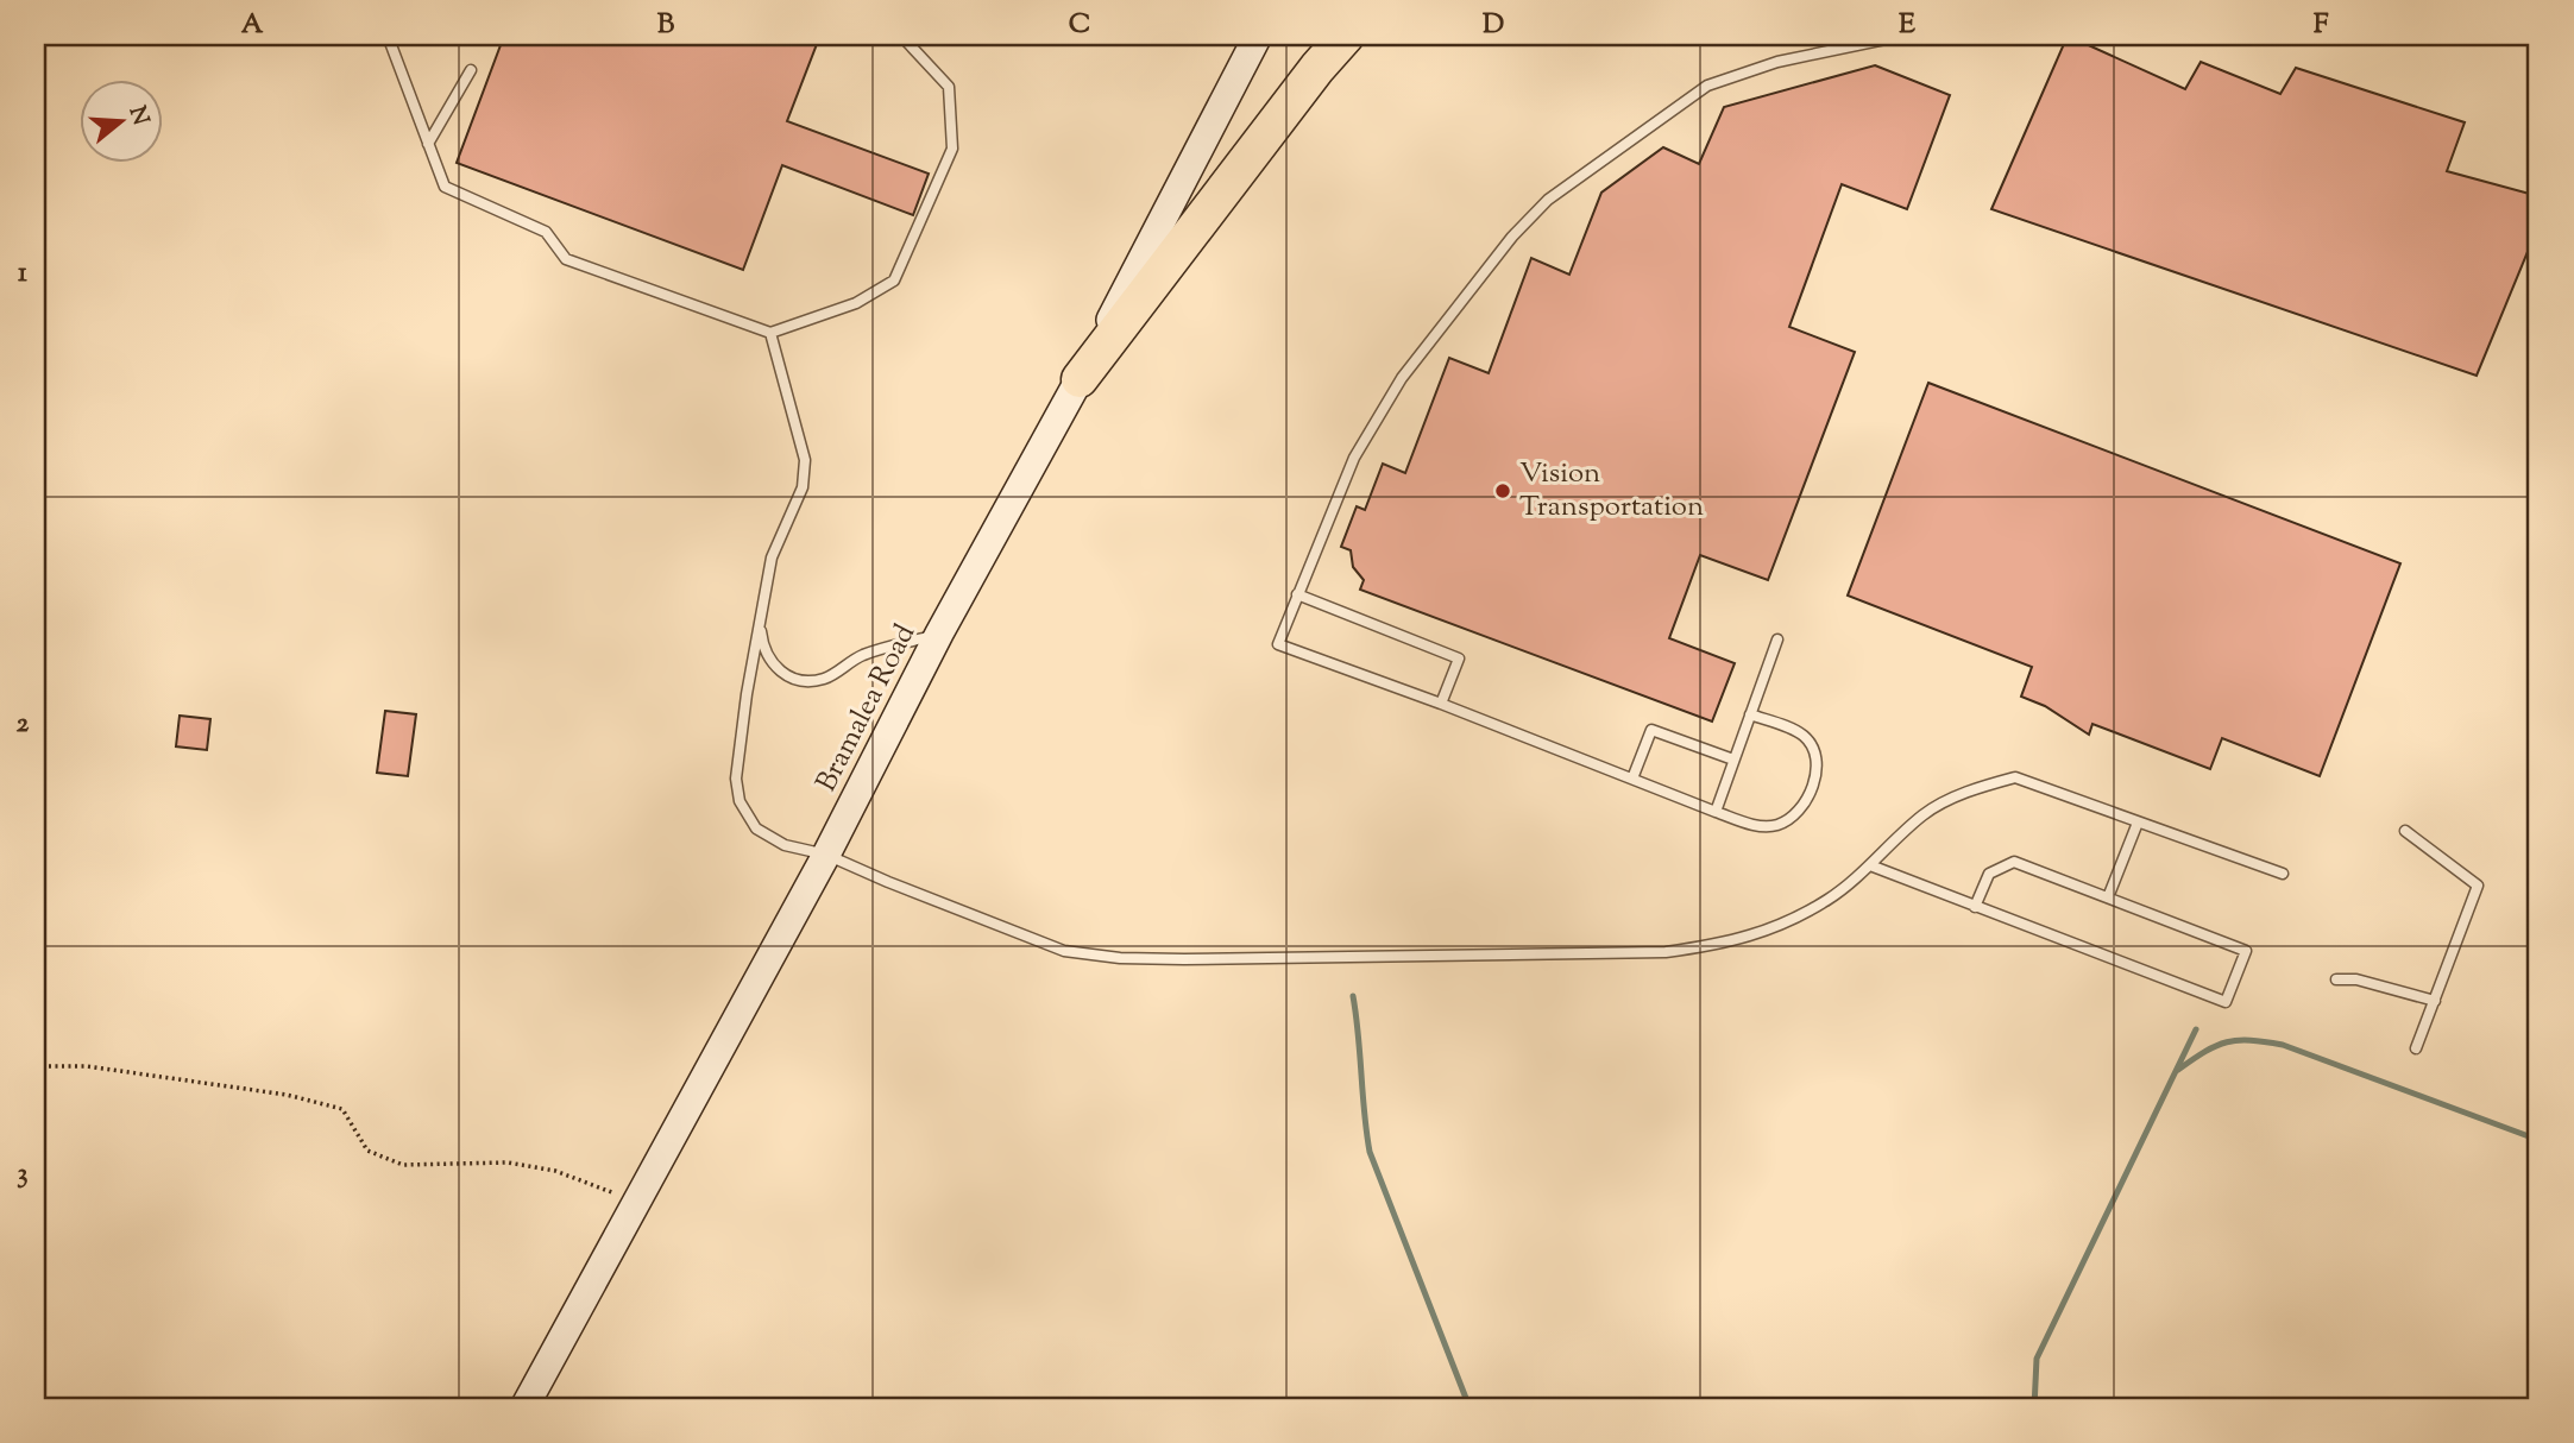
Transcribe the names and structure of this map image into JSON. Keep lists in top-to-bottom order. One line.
{"streets":{"main road":["Bramalea Road"]},"places":["Vision Transportation"],"north":"right","grid":{"columns":["A","B","C","D","E","F"],"rows":["1","2","3"]}}
